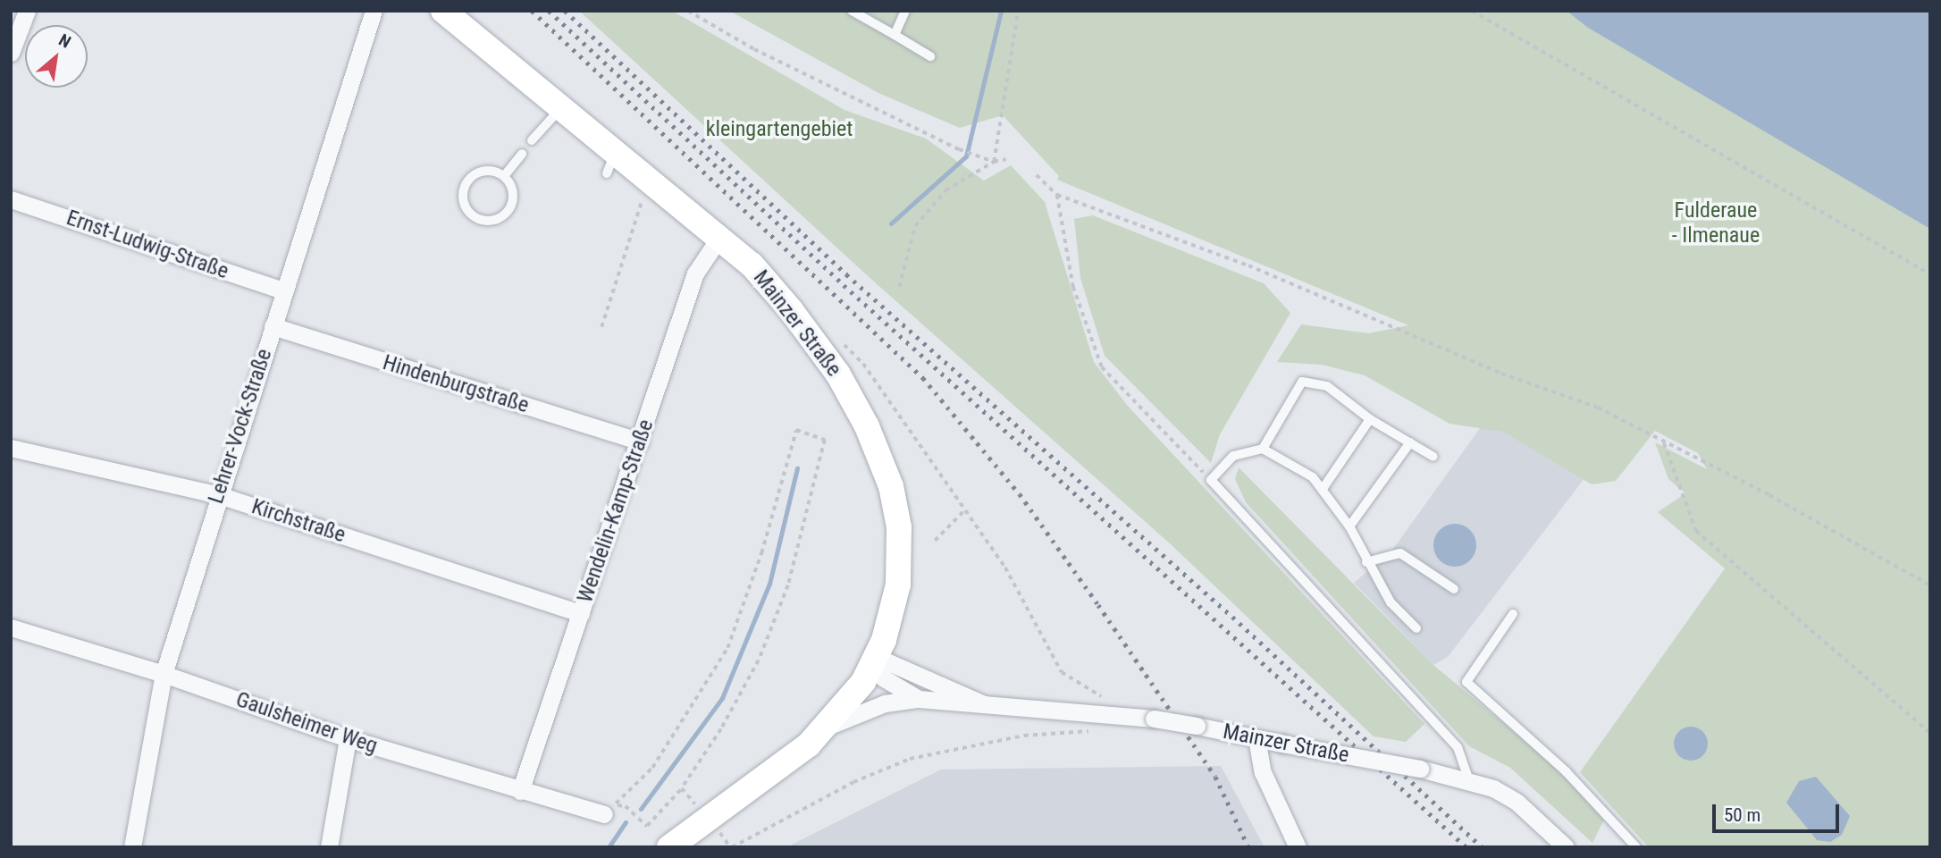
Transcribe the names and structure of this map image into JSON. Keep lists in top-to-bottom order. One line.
{"streets":{"main road":["Mainzer Straße"],"street":["Ernst-Ludwig-Straße","Hindenburgstraße","Lehrer-Vock-Straße","Wendelin-Kamp-Straße","Kirchstraße","Gaulsheimer Weg"]},"crossings":[["Ernst-Ludwig-Straße","Lehrer-Vock-Straße"],["Mainzer Straße","Wendelin-Kamp-Straße"],["Hindenburgstraße","Lehrer-Vock-Straße"],["Hindenburgstraße","Wendelin-Kamp-Straße"],["Lehrer-Vock-Straße","Kirchstraße"],["Lehrer-Vock-Straße","Gaulsheimer Weg"],["Wendelin-Kamp-Straße","Kirchstraße"],["Wendelin-Kamp-Straße","Gaulsheimer Weg"]],"parks":["kleingartengebiet","Fulderaue - Ilmenaue"],"scale_bar":"50 m","north":"top right"}
